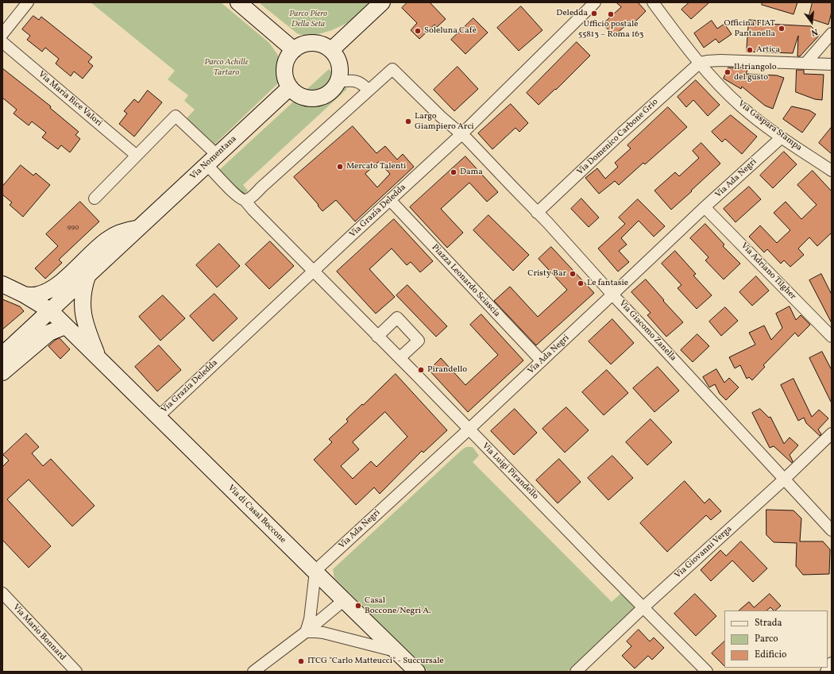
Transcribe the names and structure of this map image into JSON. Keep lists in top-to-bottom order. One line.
{"streets":{"street":["Via Maria Bice Valori","Via Gaspara Stampa","Via Domenico Carbone Grio","Via Nomentana","Via Ada Negri","Via Grazia Deledda","Via Adriano Tilgher","Piazza Leonardo Sciascia","Via Giacomo Zanella","Via Luigi Pirandello","Via di Casal Boccone","Via Giovanni Verga","Via Mario Bonnard"]},"crossings":[["Via Gaspara Stampa","Via Domenico Carbone Grio"],["Via Gaspara Stampa","Via Ada Negri"],["Via Domenico Carbone Grio","Via Giacomo Zanella"],["Via Nomentana","Via Luigi Pirandello"],["Via Nomentana","Via di Casal Boccone"],["Via Ada Negri","Via Adriano Tilgher"],["Via Ada Negri","Piazza Leonardo Sciascia"],["Via Ada Negri","Via Giacomo Zanella"],["Via Ada Negri","Via Luigi Pirandello"],["Via Ada Negri","Via di Casal Boccone"],["Via Grazia Deledda","Piazza Leonardo Sciascia"],["Via Grazia Deledda","Via Giacomo Zanella"],["Via Grazia Deledda","Via Luigi Pirandello"],["Via Grazia Deledda","Via di Casal Boccone"],["Via Giacomo Zanella","Via Giovanni Verga"],["Via Luigi Pirandello","Via Giovanni Verga"]],"parks":["Parco Piero Della Seta","Parco Achille Tartaro"],"places":["Deledda","Ufficio postale 55813 – Roma 163","Officina FIAT Pantanella","Soleluna Cafè","Artica","Il triangolo del gusto","Largo Giampiero Arci","Mercato Talenti","Dama","Cristy Bar","Le fantasie","Pirandello","Casal Boccone/Negri A.","ITCG \"Carlo Matteucci\" - Succursale"],"house_numbers":["990"],"legend":["Strada","Parco","Edificio"],"north":"bottom"}
